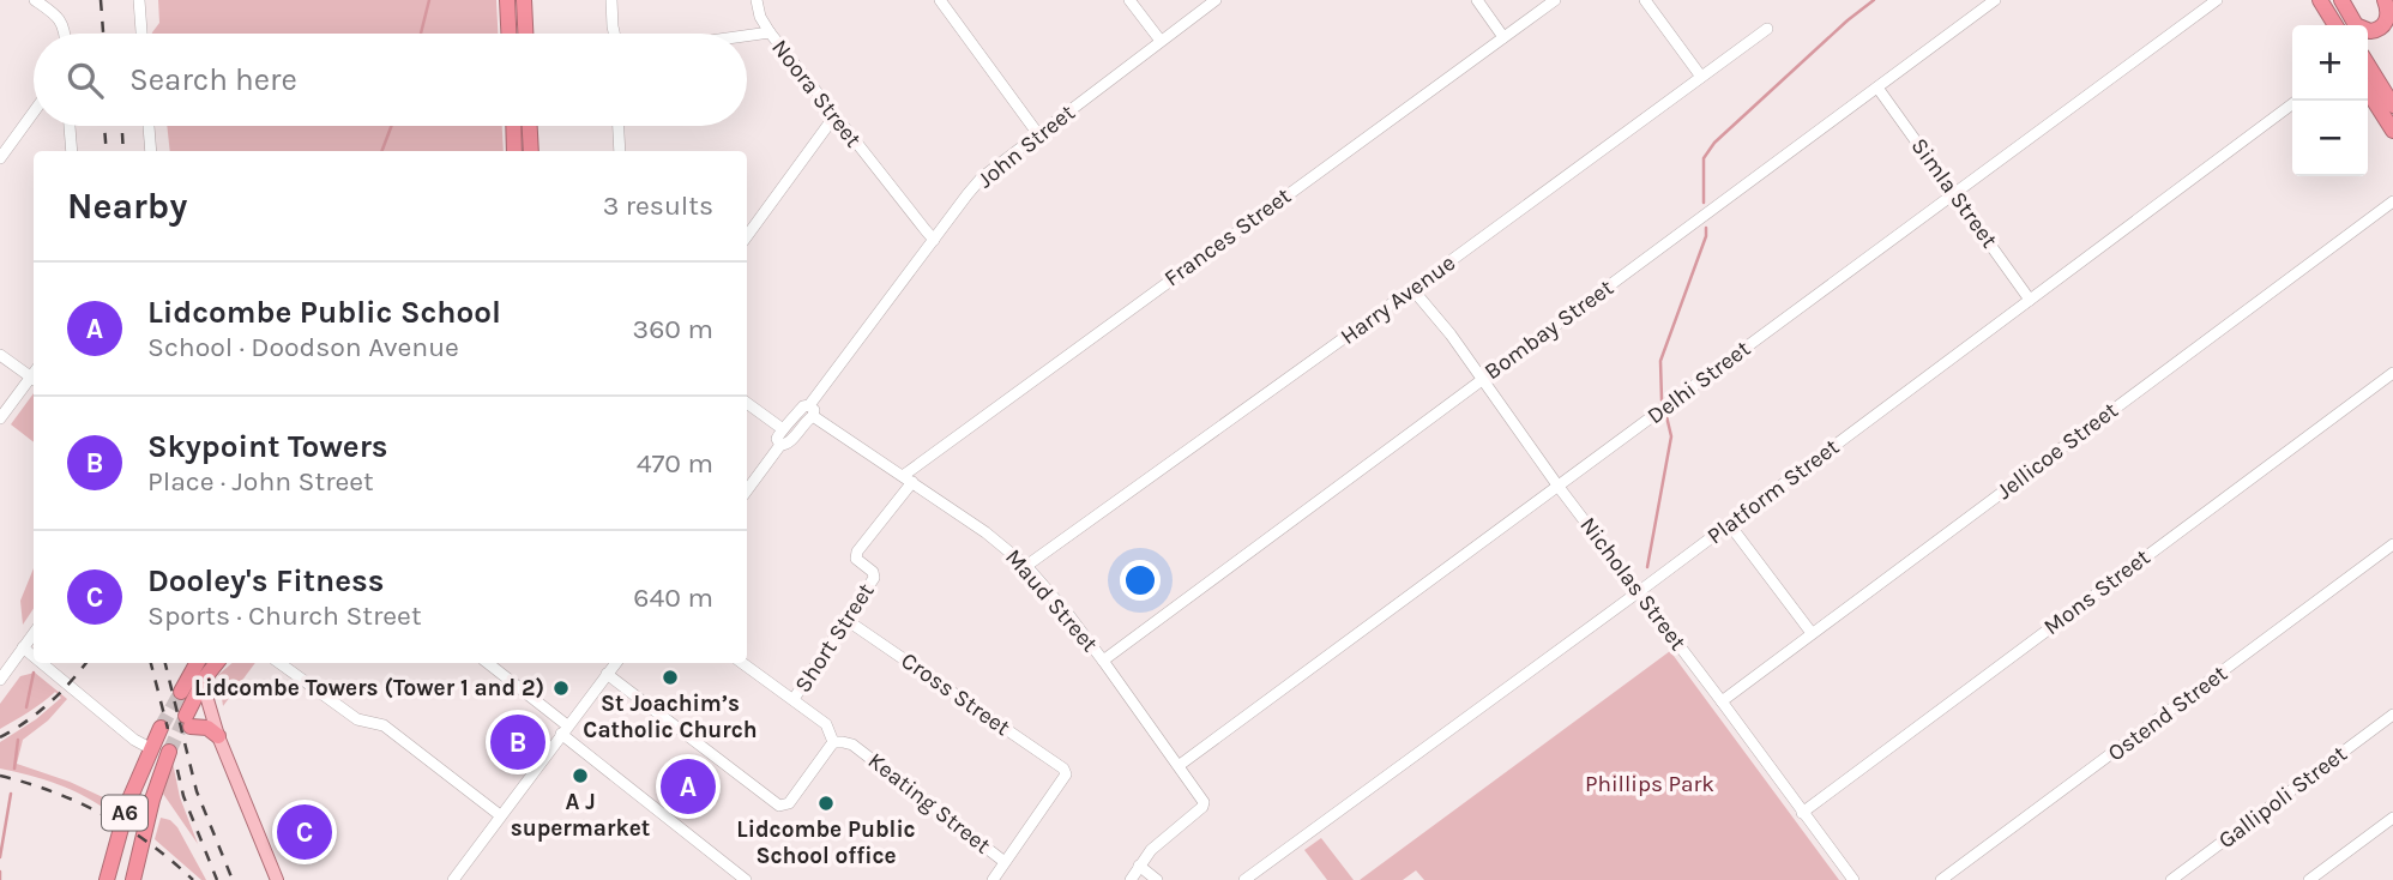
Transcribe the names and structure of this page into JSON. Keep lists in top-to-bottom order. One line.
{"streets":{"highway":["A6"],"street":["Noora Street","John Street","Simla Street","Frances Street","Harry Avenue","Bombay Street","Delhi Street","Jellicoe Street","Platform Street","Nicholas Street","Mons Street","Maud Street","Short Street","Cross Street","Ostend Street","Gallipoli Street","Keating Street"]},"crossings":[["Noora Street","John Street"],["John Street","Maud Street"],["Simla Street","Bombay Street"],["Simla Street","Delhi Street"],["Simla Street","Platform Street"],["Frances Street","Maud Street"],["Frances Street","Short Street"],["Harry Avenue","Nicholas Street"],["Harry Avenue","Maud Street"],["Bombay Street","Nicholas Street"],["Bombay Street","Maud Street"],["Delhi Street","Nicholas Street"],["Delhi Street","Maud Street"],["Jellicoe Street","Nicholas Street"],["Platform Street","Nicholas Street"],["Nicholas Street","Mons Street"],["Short Street","Cross Street"],["Short Street","Keating Street"],["Cross Street","Keating Street"]],"parks":["Phillips Park"],"places":["St Joachim’s Catholic Church","Lidcombe Towers (Tower 1 and 2)","A J supermarket","Lidcombe Public School office"],"page":{"map_buttons":["+","−"],"search":"Search here","heading":["Nearby","3 results"],"list":[{"mark":"A","name":"Lidcombe Public School","note":"School · Doodson Avenue","value":"360 m"},{"mark":"B","name":"Skypoint Towers","note":"Place · John Street","value":"470 m"},{"mark":"C","name":"Dooley's Fitness","note":"Sports · Church Street","value":"640 m"}],"pins":["B","A","C"]}}
